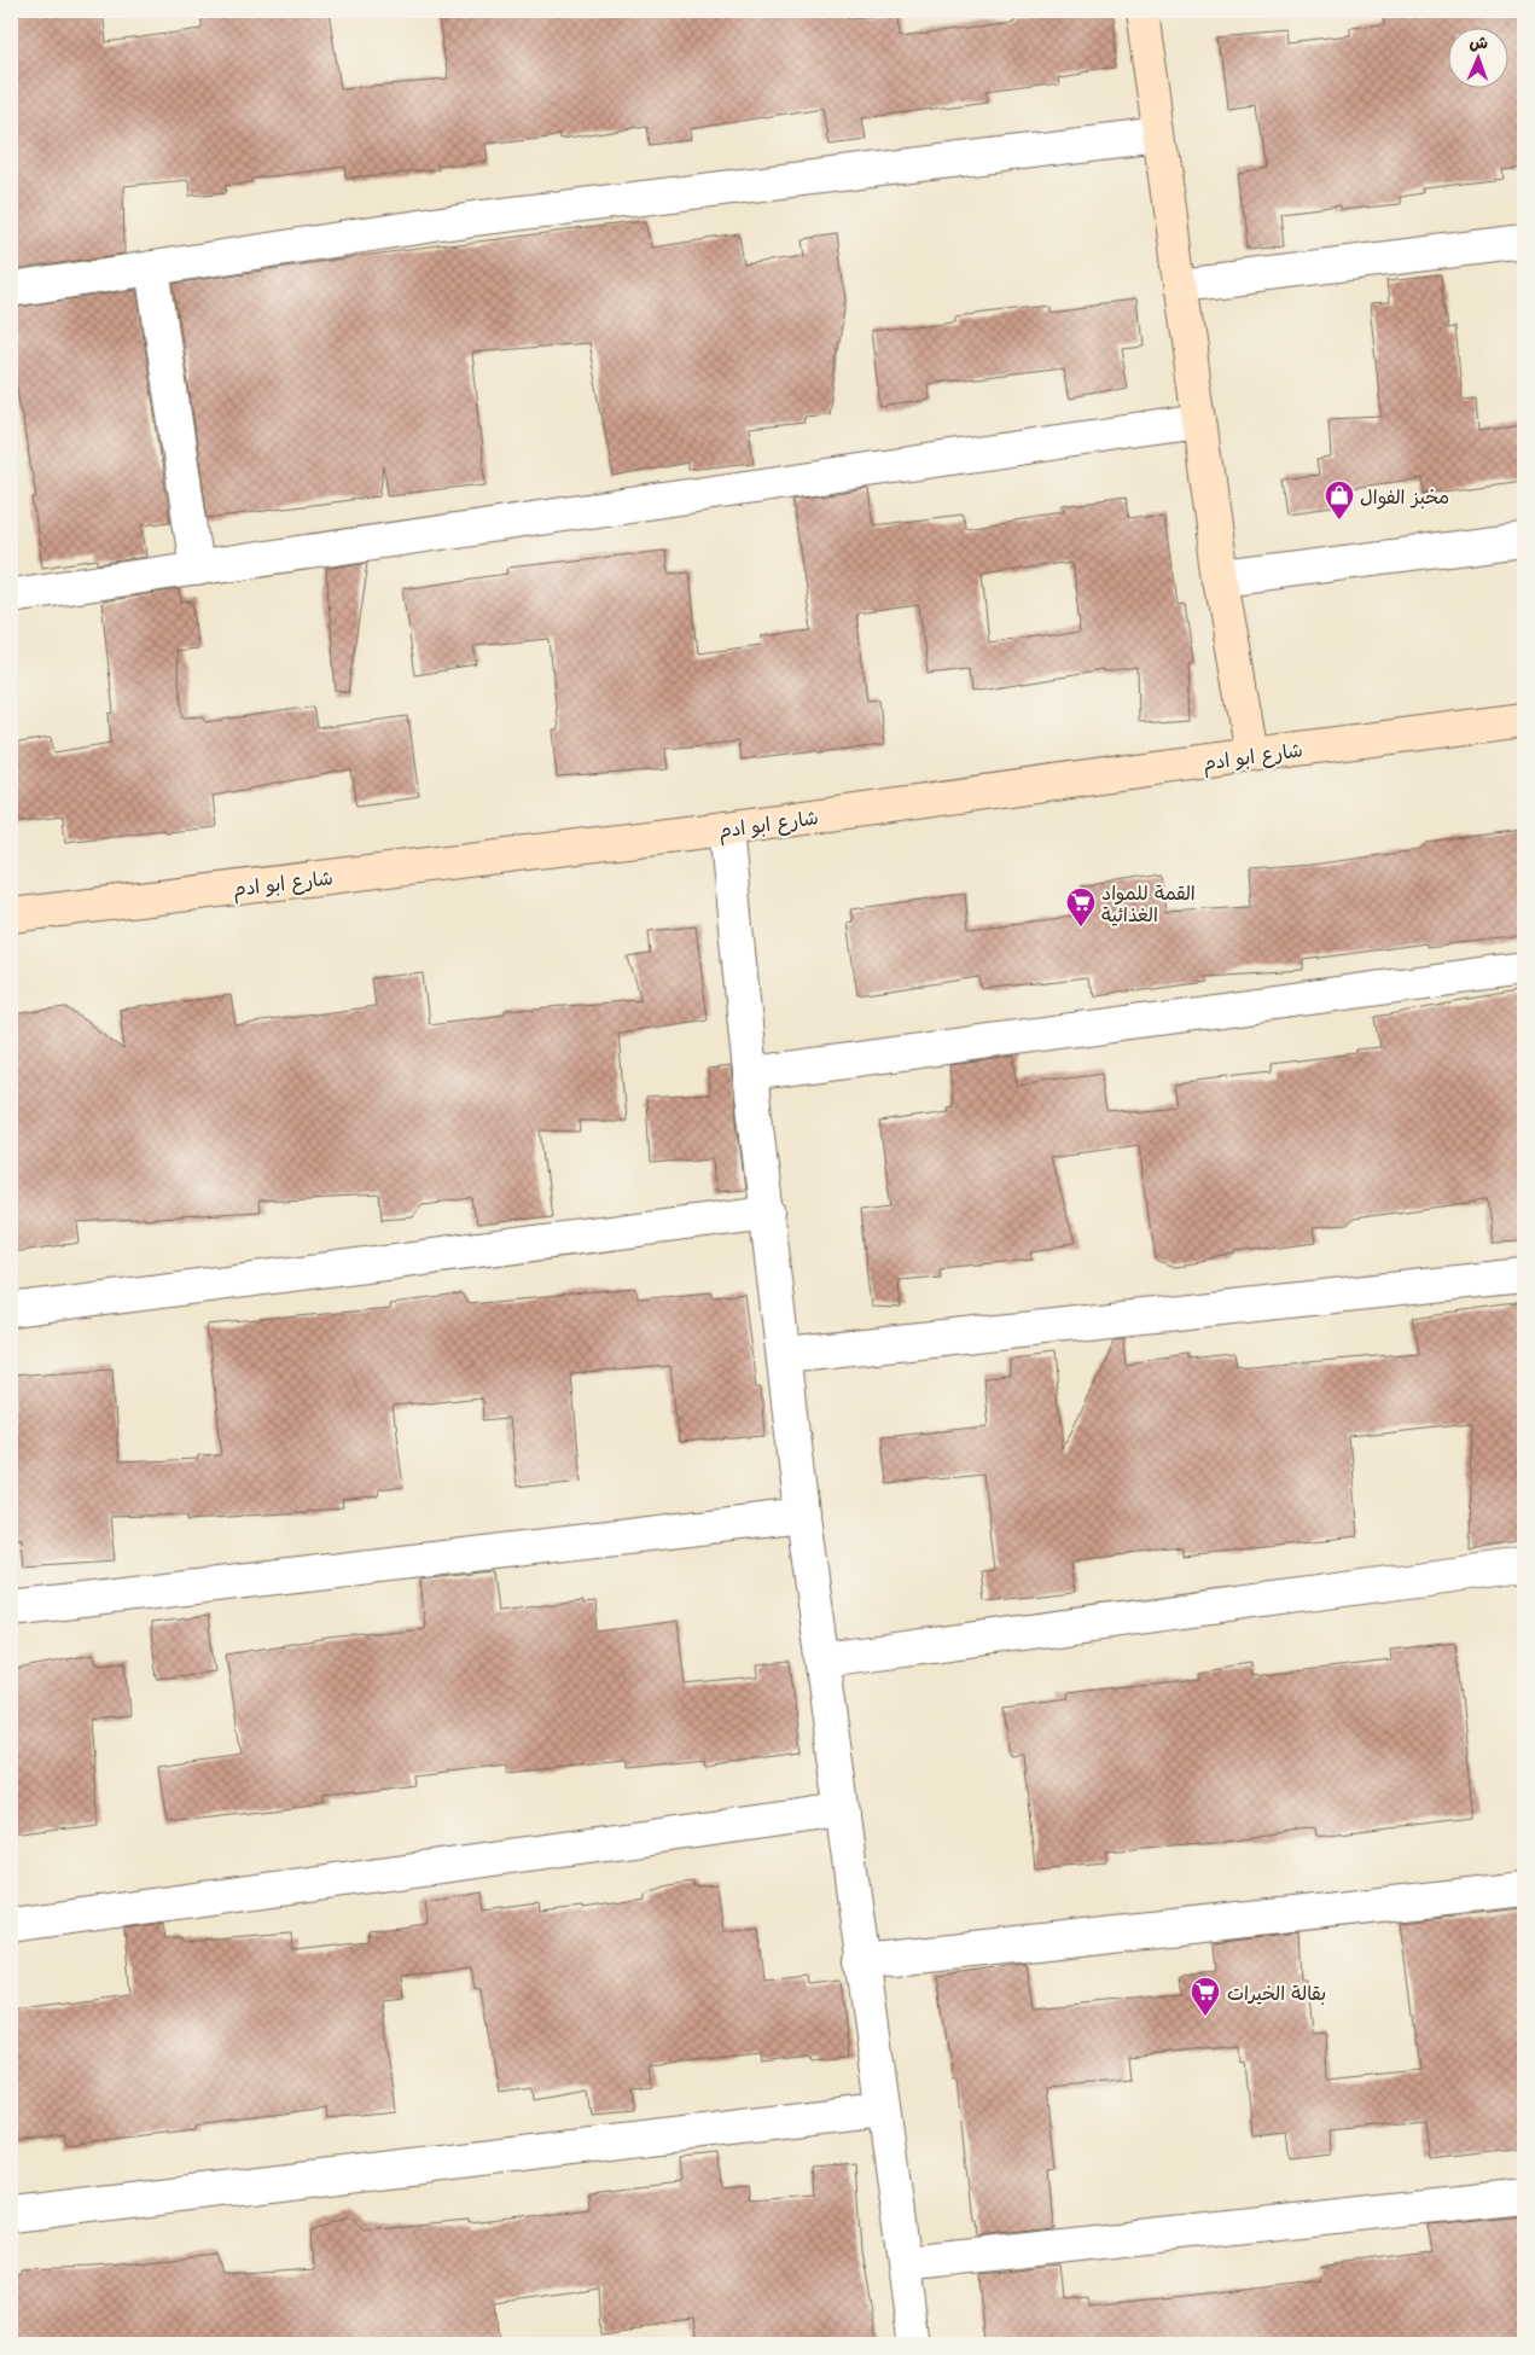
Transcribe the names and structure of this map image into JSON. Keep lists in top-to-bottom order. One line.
{"streets":{"street":["شارع ابو ادم"]},"places":{"shop":["مخبز الفوال"],"supermarket":["القمة للمواد الغذائية","بقالة الخيرات"]},"north":"top"}
